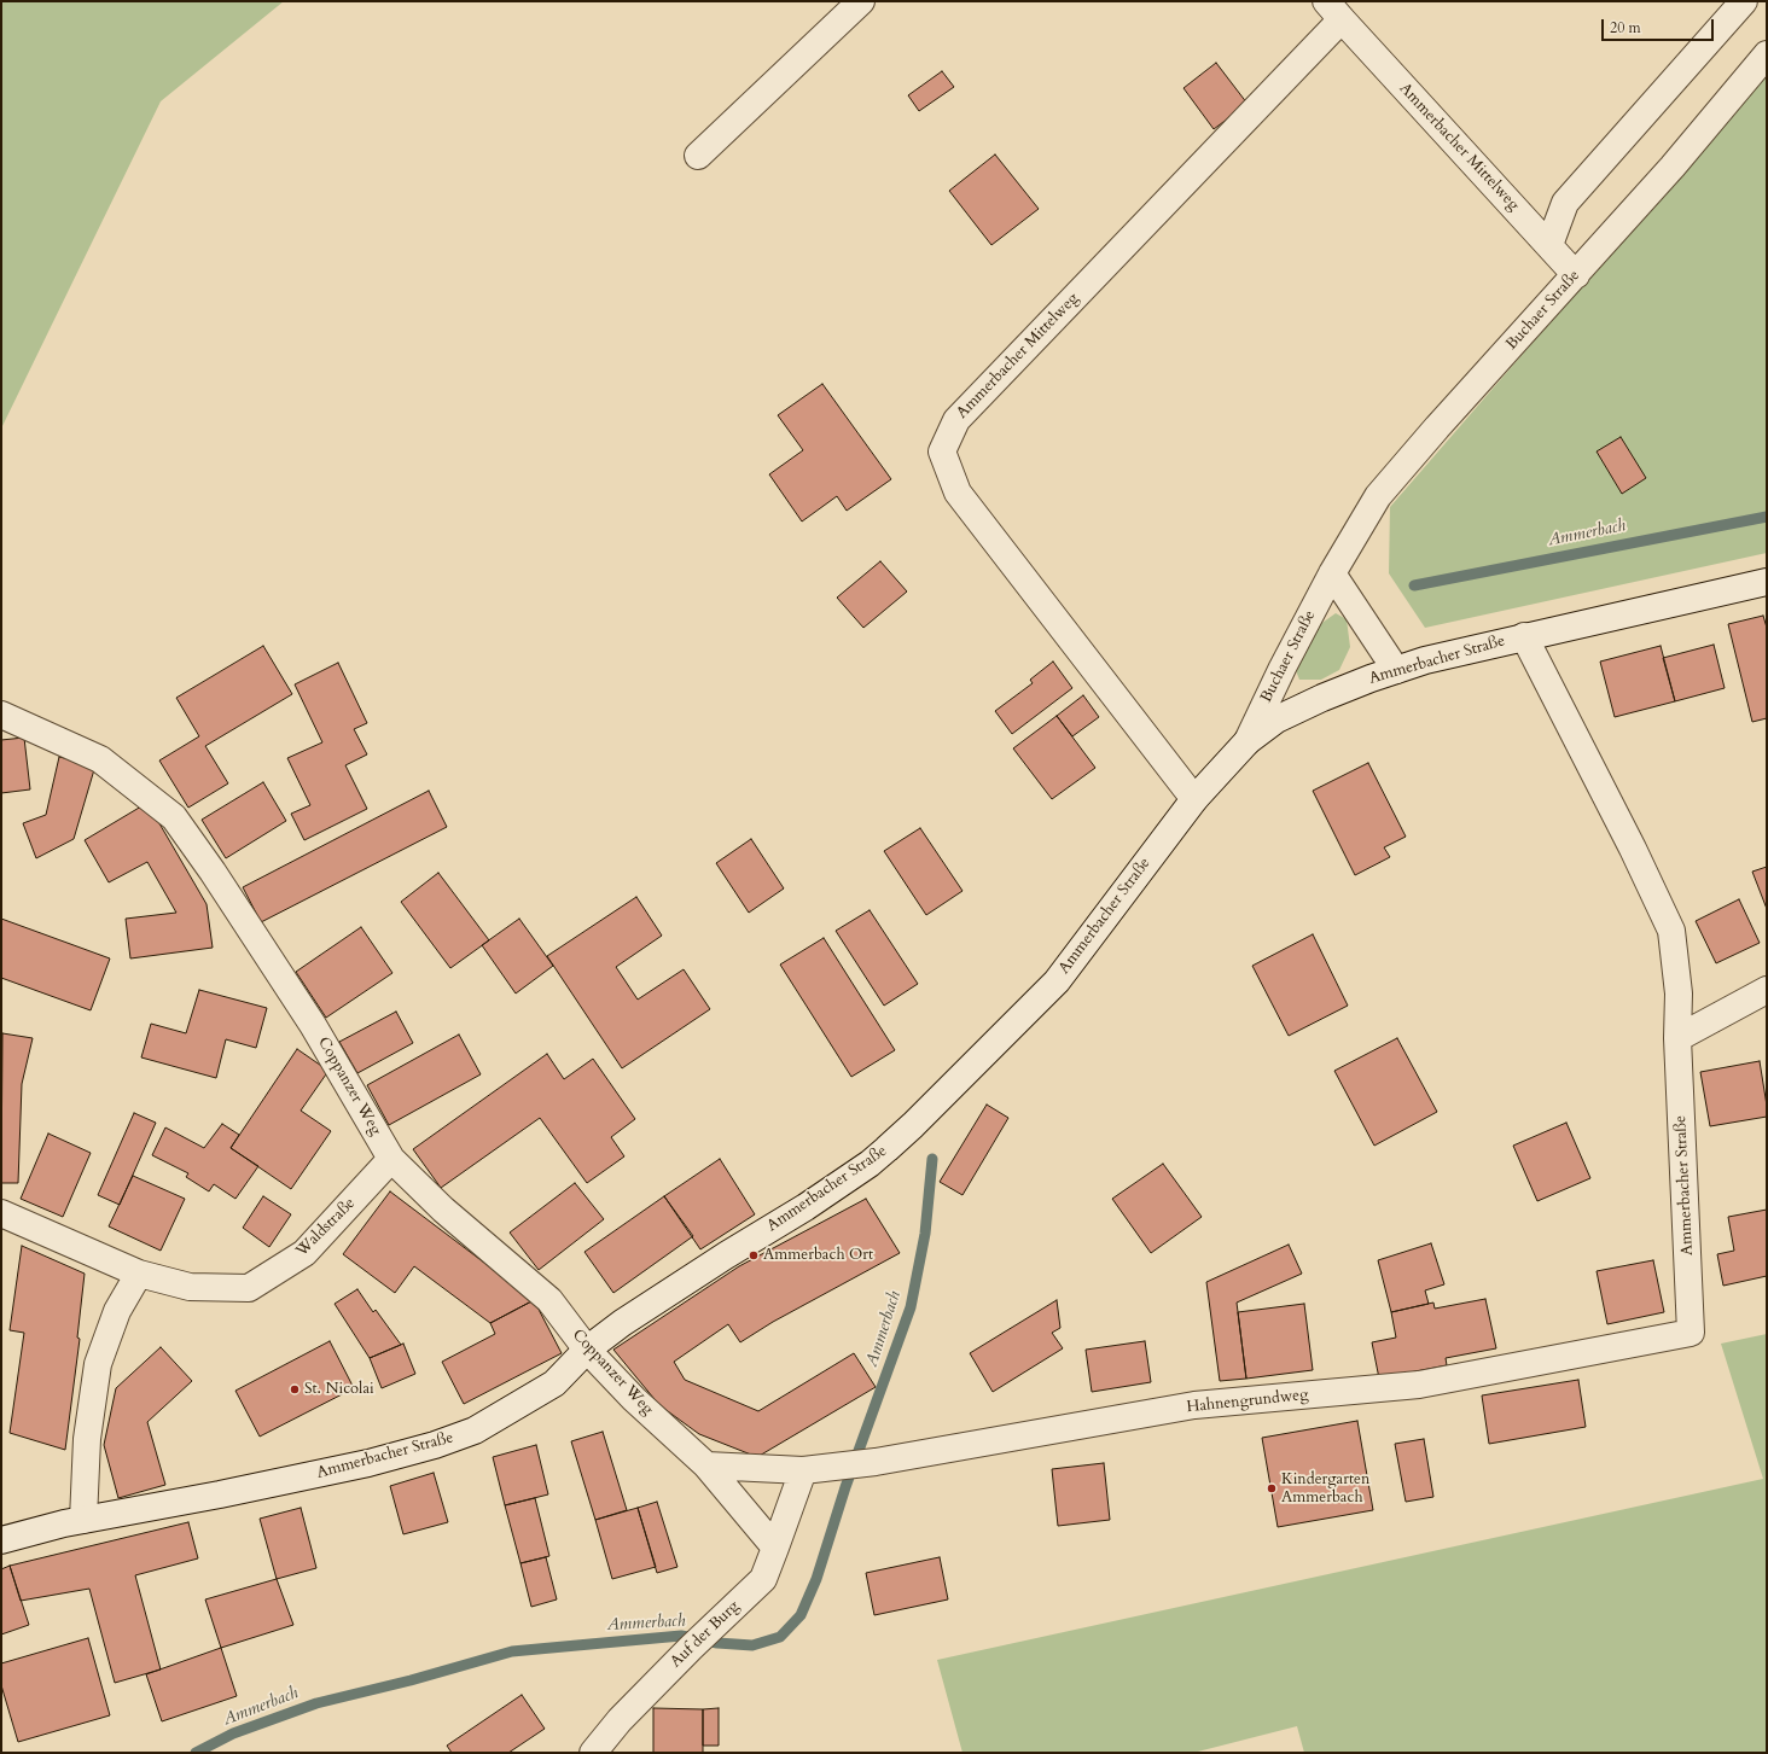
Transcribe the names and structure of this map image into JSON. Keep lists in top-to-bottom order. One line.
{"streets":{"street":["Ammerbacher Mittelweg","Buchaer Straße","Ammerbacher Straße","Coppanzer Weg","Waldstraße","Hahnengrundweg","Auf der Burg"]},"crossings":[["Ammerbacher Mittelweg","Buchaer Straße"],["Ammerbacher Mittelweg","Ammerbacher Straße"],["Buchaer Straße","Ammerbacher Straße"],["Ammerbacher Straße","Coppanzer Weg"],["Ammerbacher Straße","Hahnengrundweg"],["Coppanzer Weg","Waldstraße"],["Coppanzer Weg","Hahnengrundweg"]],"water":["Ammerbach"],"places":["Ammerbach Ort","St. Nicolai","Kindergarten Ammerbach"],"scale_bar":"20 m"}
